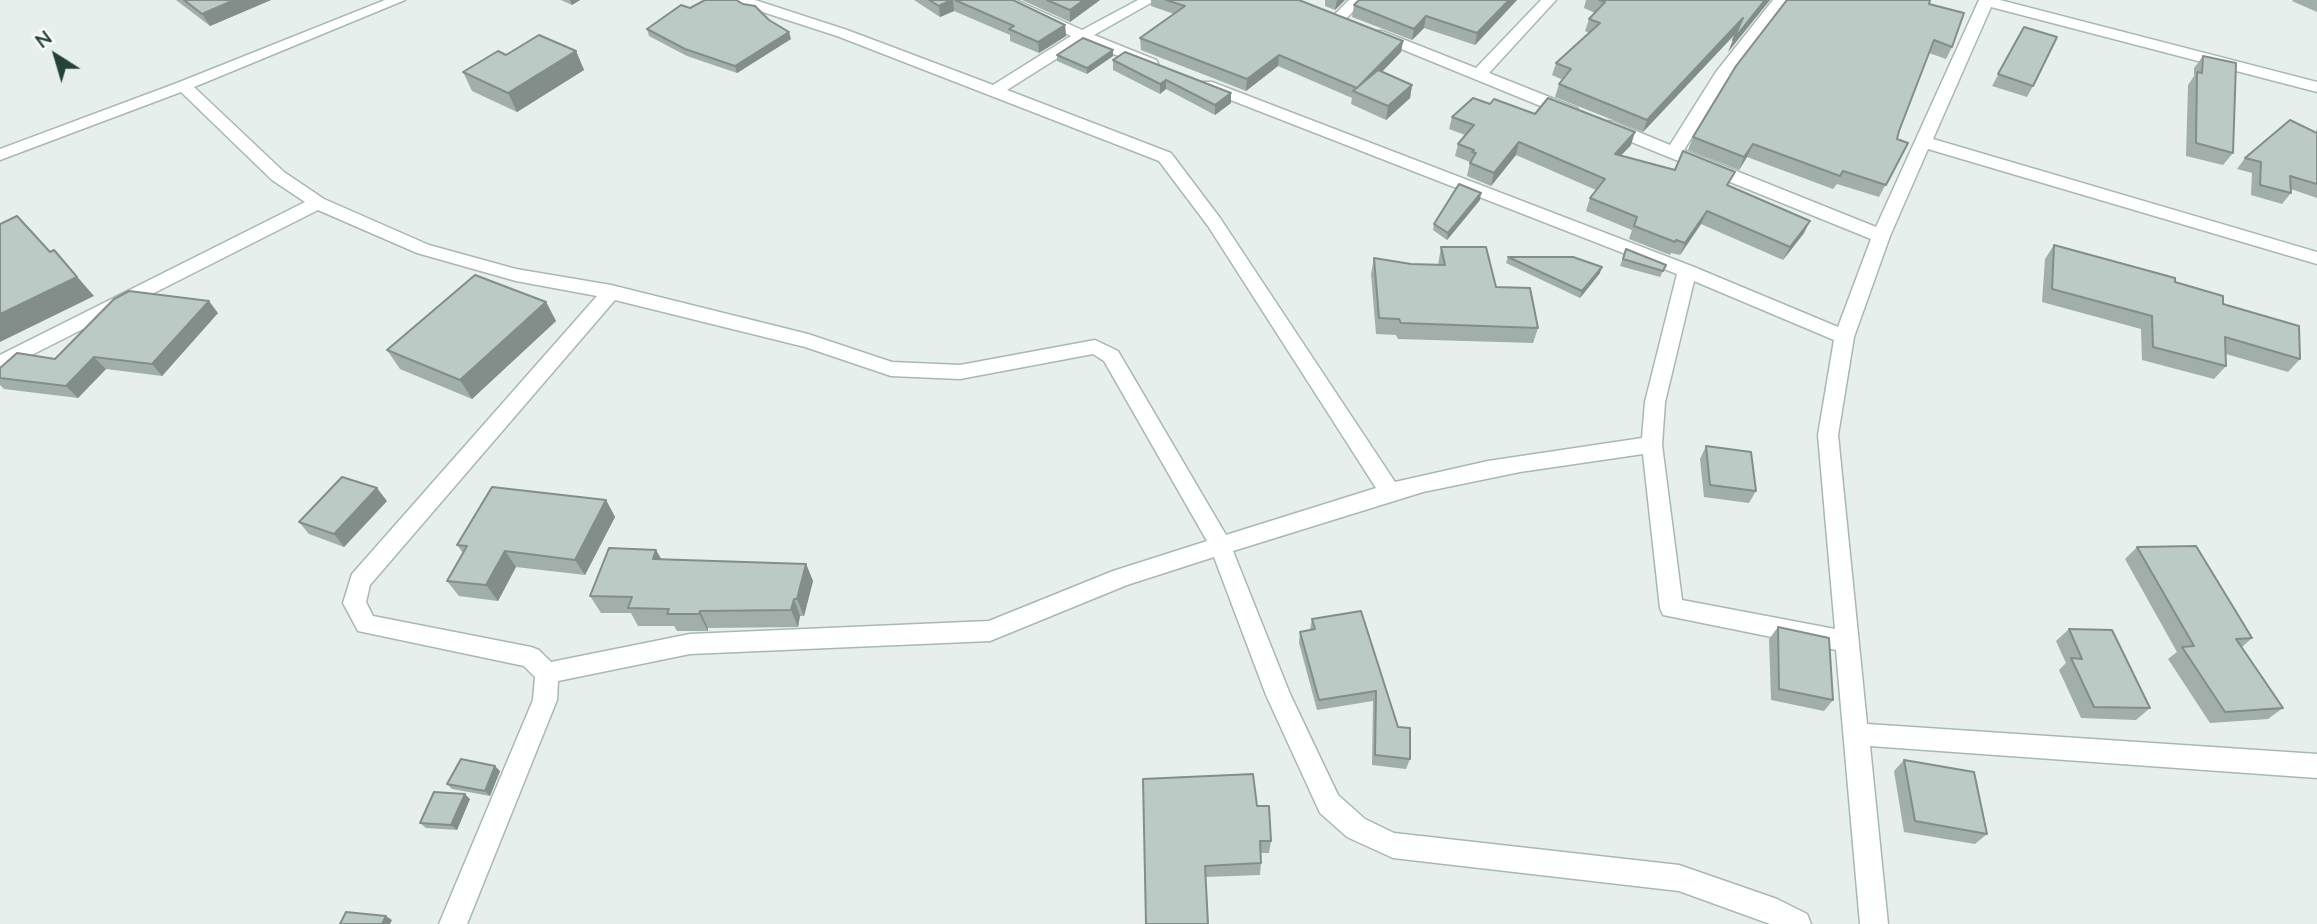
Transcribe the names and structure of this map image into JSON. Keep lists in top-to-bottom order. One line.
{"north":"top left"}
